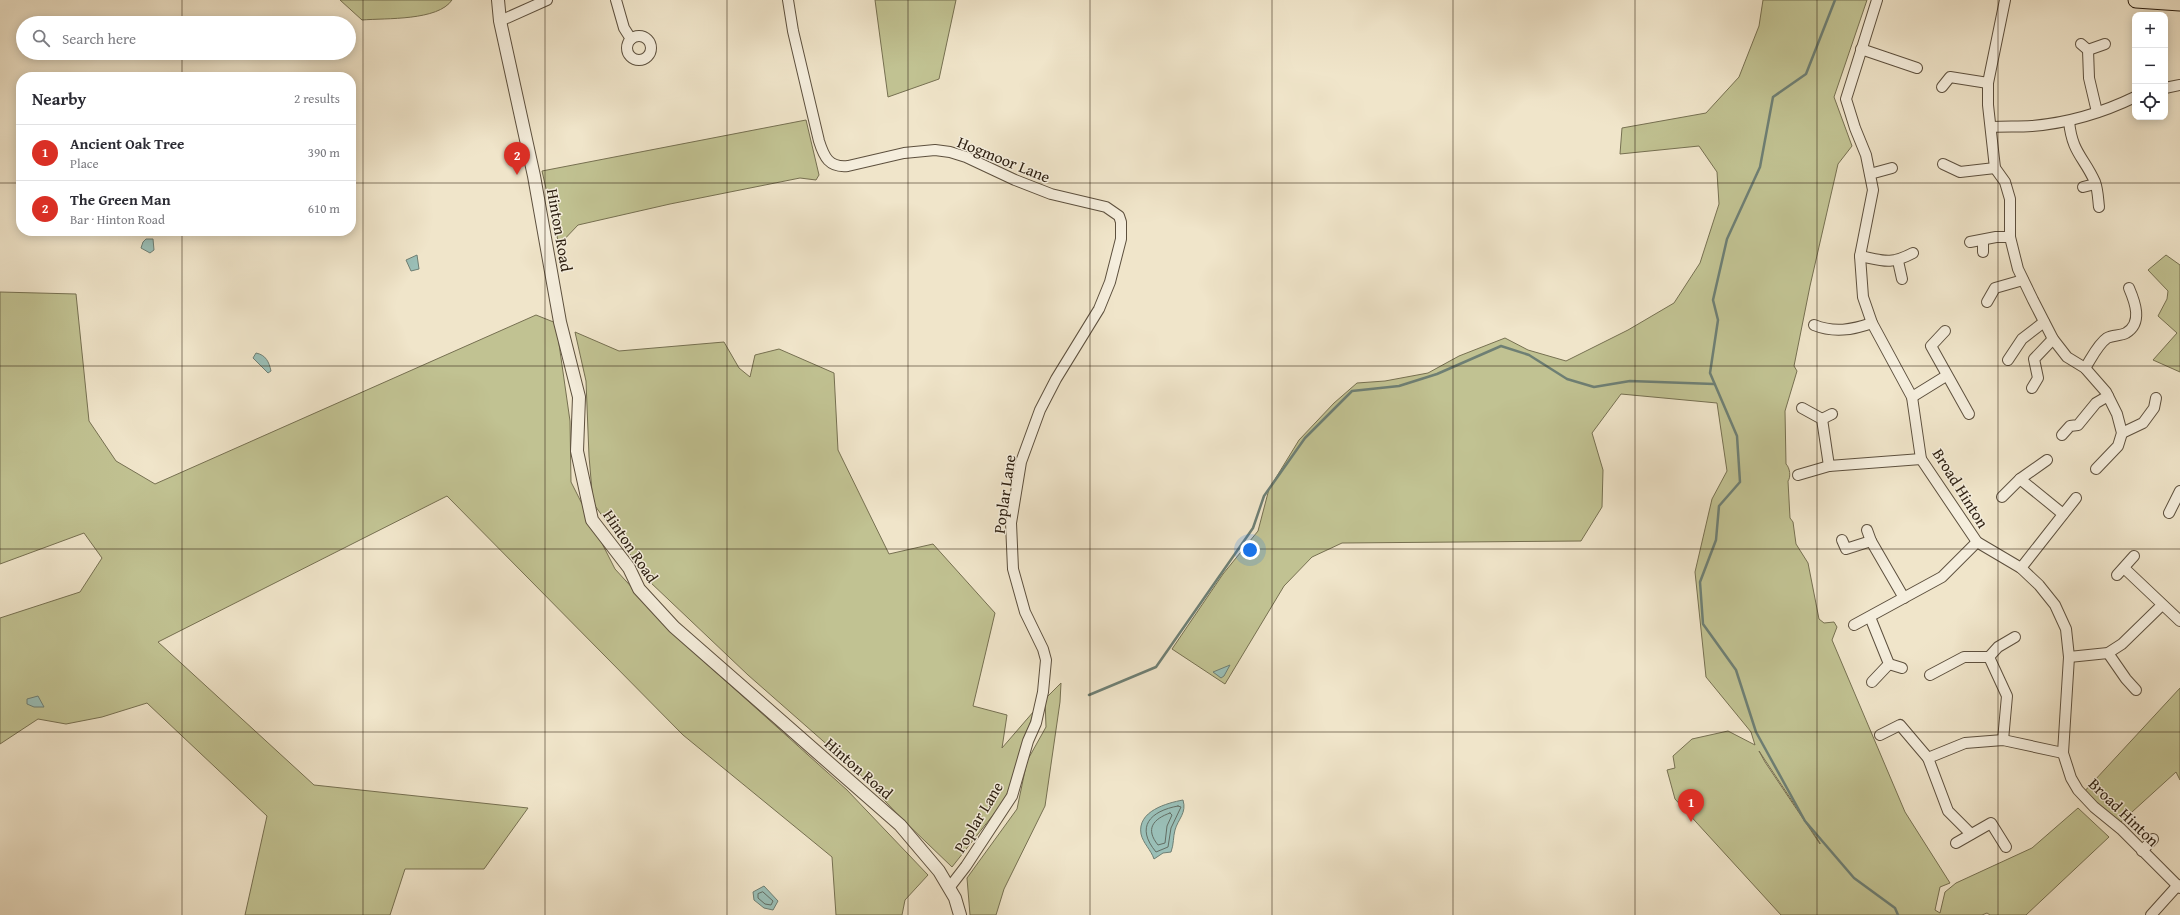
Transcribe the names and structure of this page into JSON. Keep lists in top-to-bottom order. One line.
{"streets":{"street":["Hogmoor Lane","Hinton Road","Broad Hinton","Poplar Lane"]},"crossings":[["Hogmoor Lane","Poplar Lane"],["Hinton Road","Poplar Lane"]],"page":{"map_buttons":["+","−"],"search":"Search here","heading":["Nearby","2 results"],"list":[{"mark":"1","name":"Ancient Oak Tree","note":"Place","value":"390 m"},{"mark":"2","name":"The Green Man","note":"Bar · Hinton Road","value":"610 m"}],"pins":["2","1"]}}
